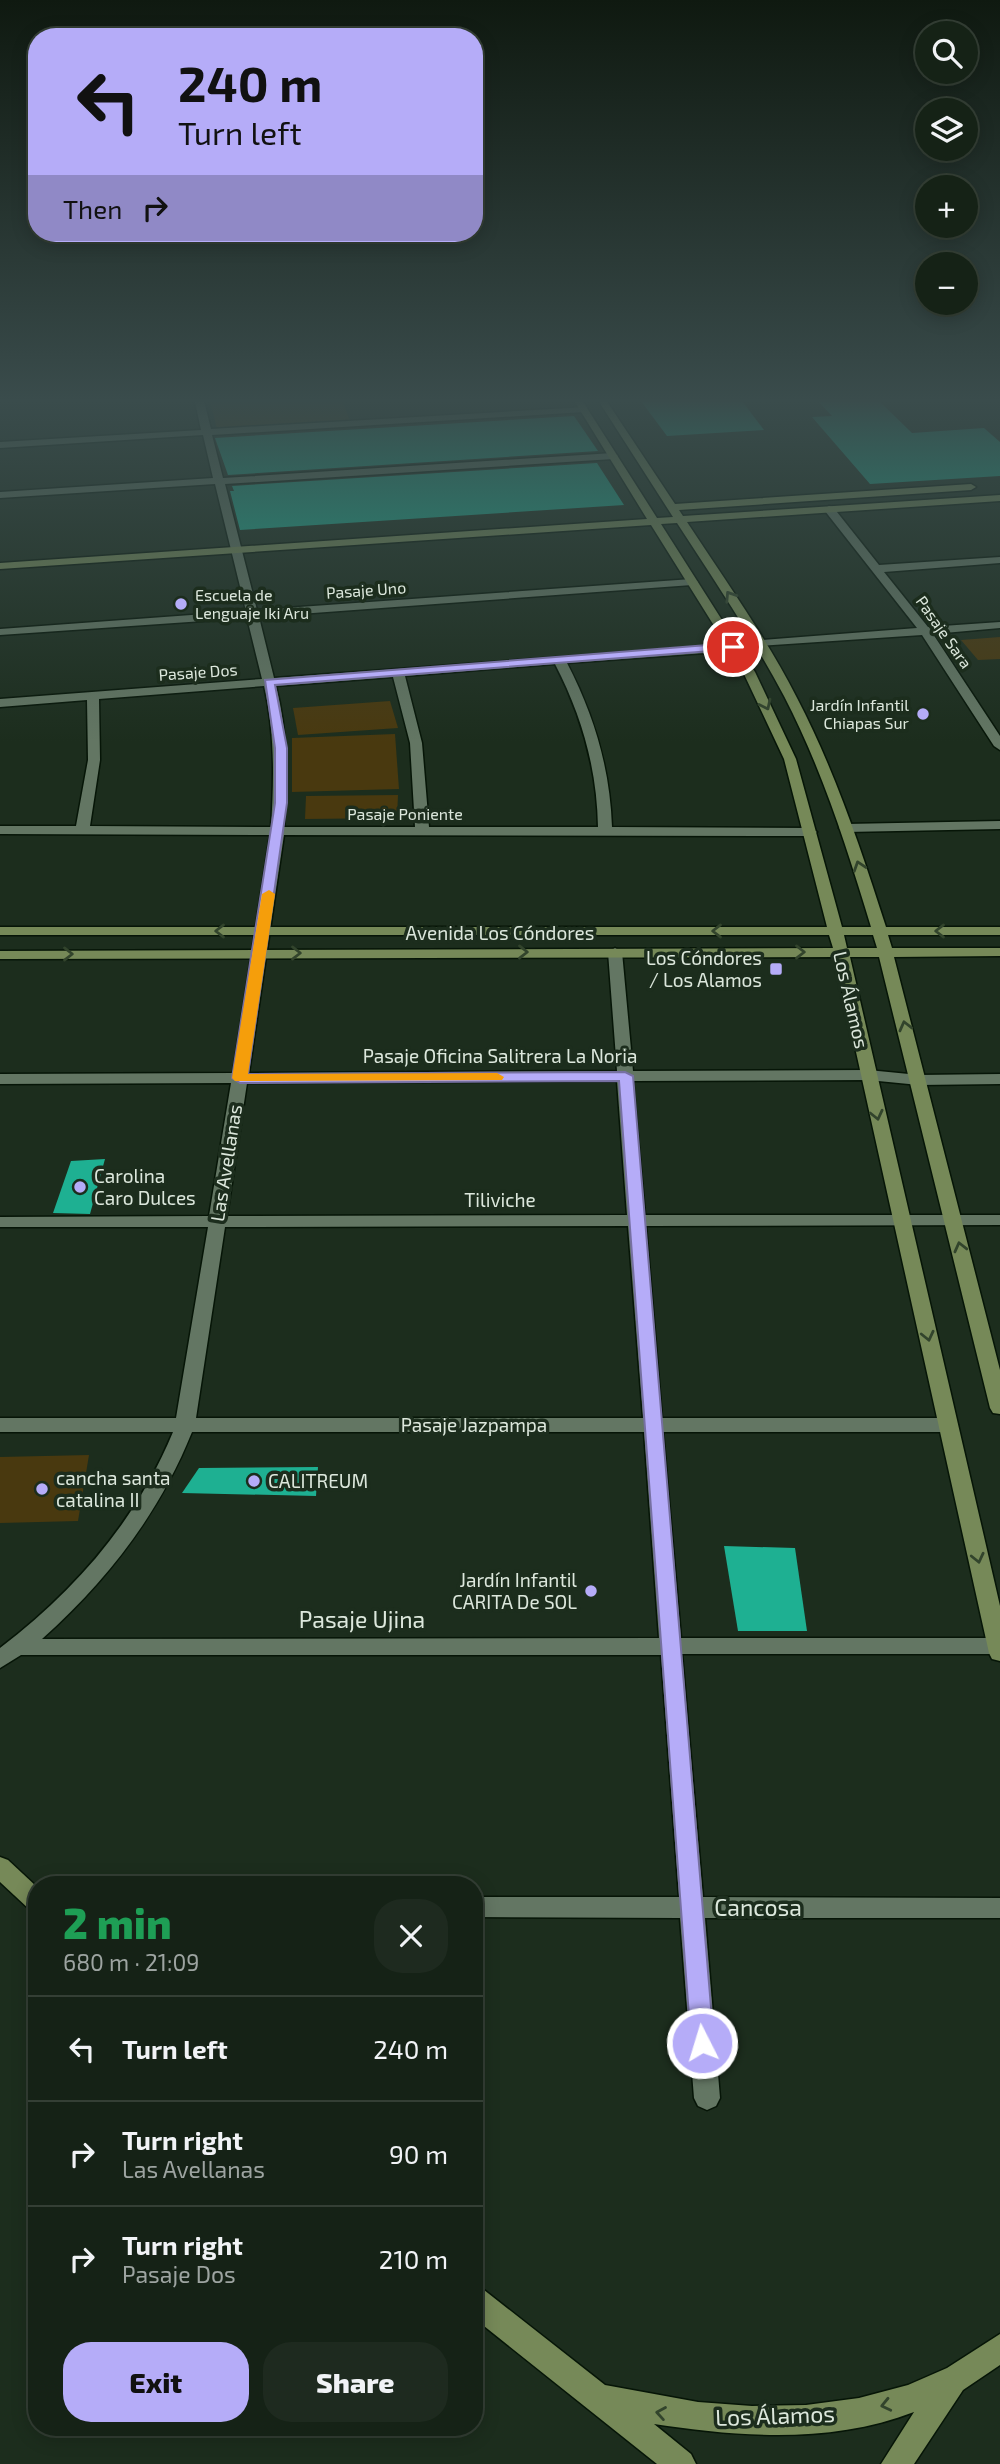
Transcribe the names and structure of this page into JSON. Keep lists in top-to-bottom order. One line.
{"streets":{"street":["Pasaje Uno","Pasaje Sara","Pasaje Dos","Pasaje Poniente","Avenida Los Cóndores","Los Álamos","Pasaje Oficina Salitrera La Noria","Las Avellanas","Tiliviche","Pasaje Jazpampa","Pasaje Ujina","Cancosa"]},"crossings":[["Pasaje Uno","Los Álamos"],["Pasaje Uno","Las Avellanas"],["Pasaje Dos","Los Álamos"],["Pasaje Dos","Las Avellanas"],["Pasaje Poniente","Los Álamos"],["Pasaje Poniente","Las Avellanas"],["Avenida Los Cóndores","Los Álamos"],["Avenida Los Cóndores","Las Avellanas"],["Los Álamos","Pasaje Oficina Salitrera La Noria"],["Los Álamos","Tiliviche"],["Los Álamos","Pasaje Jazpampa"],["Los Álamos","Pasaje Ujina"],["Pasaje Oficina Salitrera La Noria","Las Avellanas"],["Las Avellanas","Tiliviche"],["Las Avellanas","Pasaje Jazpampa"],["Las Avellanas","Pasaje Ujina"]],"places":{"other":["Escuela de Lenguaje Iki Aru","Jardín Infantil Chiapas Sur","Carolina Caro Dulces","CALITREUM","cancha santa catalina II","Jardín Infantil CARITA De SOL"],"transit":["Los Cóndores / Los Alamos"]},"page":{"map_buttons":["+","−"],"turn":["240 m","Turn left"],"then":"Then","heading":["2 min","680 m · 21:09"],"list":[{"name":"Turn left","value":"240 m"},{"name":"Turn right","note":"Las Avellanas","value":"90 m"},{"name":"Turn right","note":"Pasaje Dos","value":"210 m"}],"buttons":["Exit","Share"]}}
